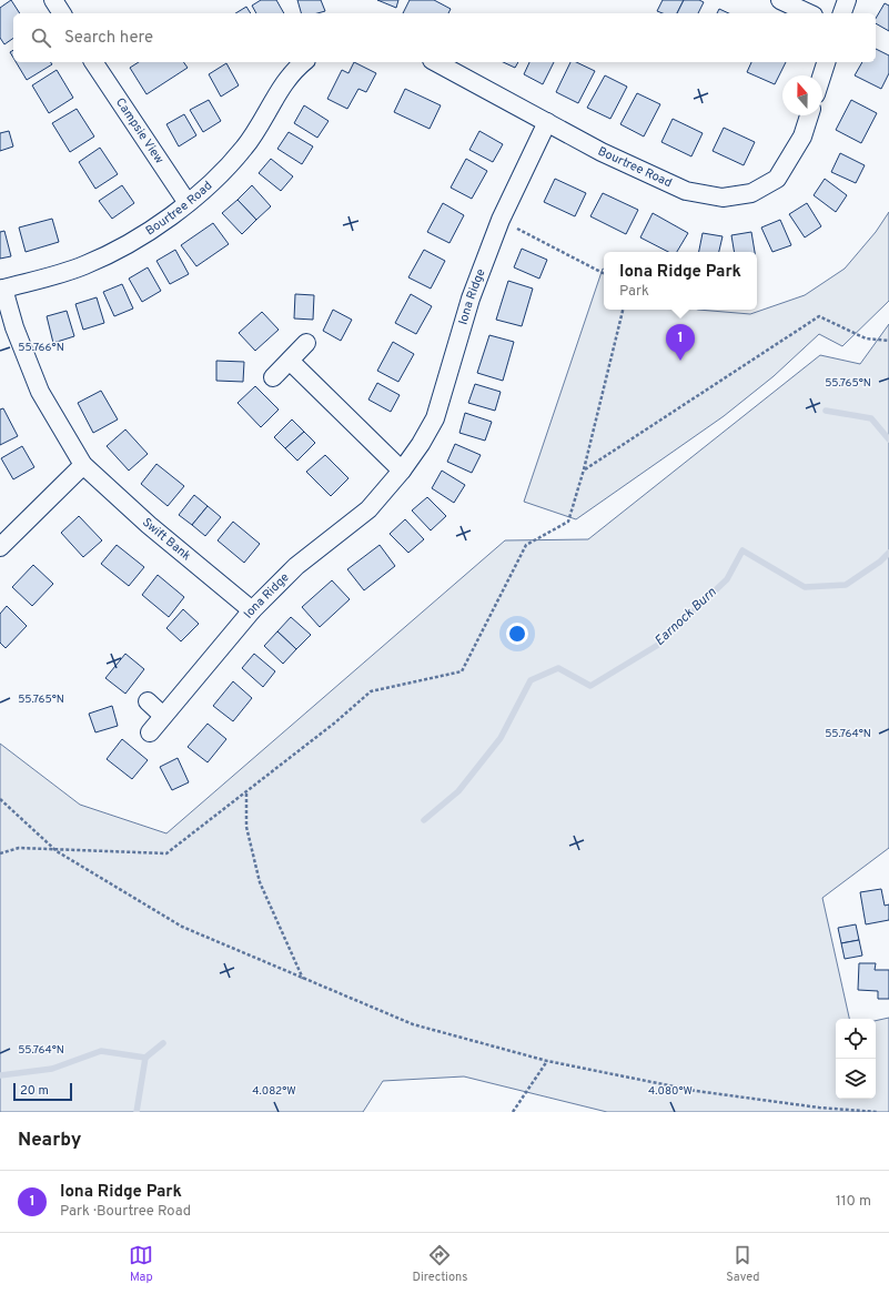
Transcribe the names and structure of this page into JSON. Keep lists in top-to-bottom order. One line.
{"streets":{"street":["Campsie View","Bourtree Road","Iona Ridge","Swift Bank"]},"crossings":[["Campsie View","Bourtree Road"],["Bourtree Road","Iona Ridge"],["Bourtree Road","Swift Bank"],["Iona Ridge","Swift Bank"]],"water":["Earnock Burn"],"scale_bar":"20 m","north":"top","page":{"search":"Search here","popup":["Iona Ridge Park","Park"],"pins":"1","scale":"20 m","heading":"Nearby","list":[{"mark":"1","name":"Iona Ridge Park","note":"Park · Bourtree Road","value":"110 m"}],"nav":["Map","Directions","Saved"]},"coordinates":["55.766°N","55.765°N","55.764°N","4.082°W","4.080°W"]}
